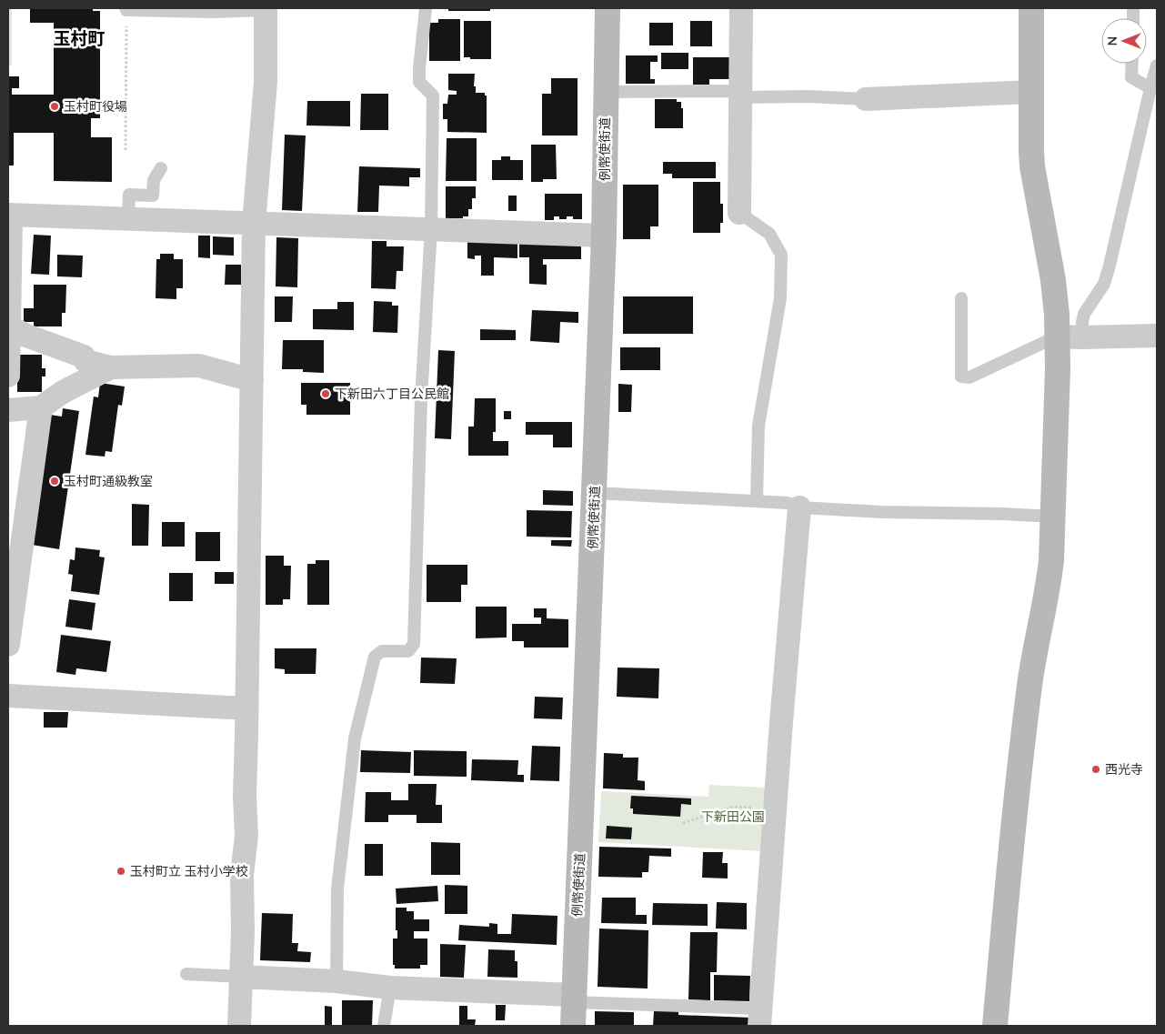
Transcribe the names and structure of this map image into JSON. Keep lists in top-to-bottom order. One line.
{"streets":{"street":["例幣使街道"]},"districts":["玉村町"],"parks":["下新田公園"],"places":["玉村町役場","下新田六丁目公民館","玉村町通級教室","西光寺","玉村町立 玉村小学校"],"north":"left"}
